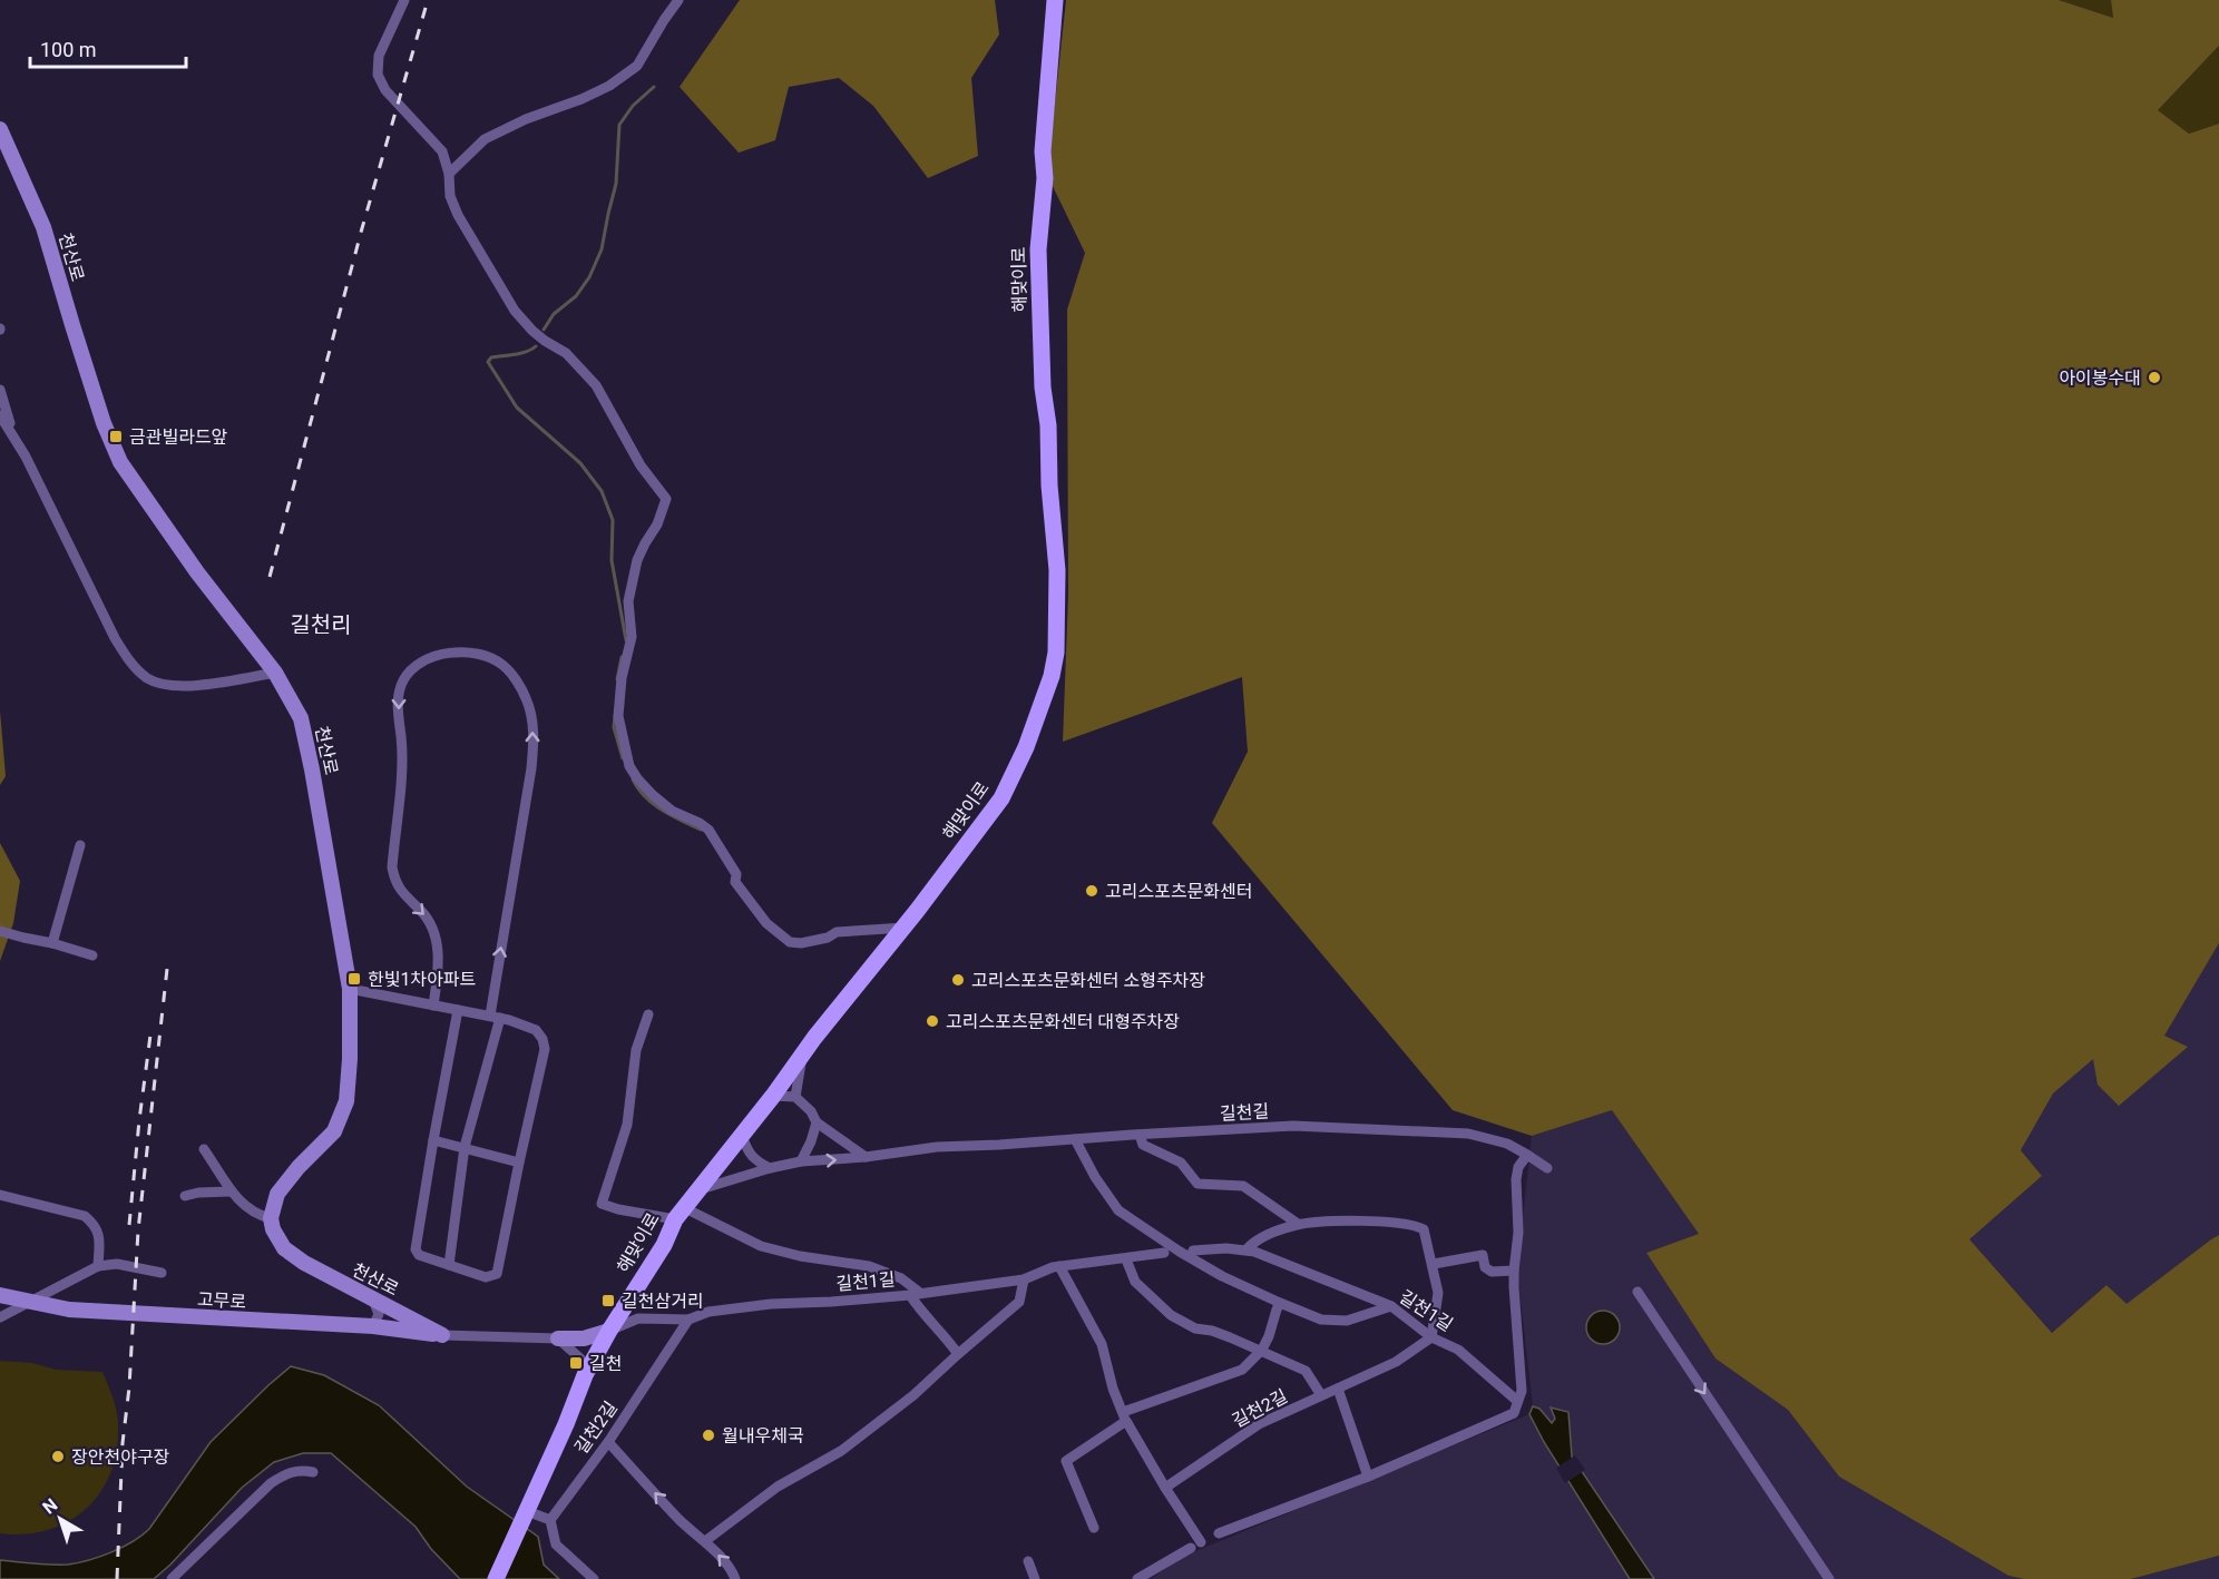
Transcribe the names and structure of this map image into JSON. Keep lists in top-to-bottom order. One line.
{"streets":{"main road":["해맞이로"],"street":["천산로","길천길","길천1길","고무로","길천2길"]},"crossings":[["천산로","고무로"],["해맞이로","길천길"],["해맞이로","길천1길"],["길천1길","길천2길"]],"districts":["길천리"],"places":{"other":["아이봉수대","고리스포츠문화센터","고리스포츠문화센터 소형주차장","고리스포츠문화센터 대형주차장","월내우체국","장안천야구장"],"transit":["금관빌라드앞","한빛1차아파트","길천삼거리","길천"]},"scale_bar":"100 m","north":"top left"}
